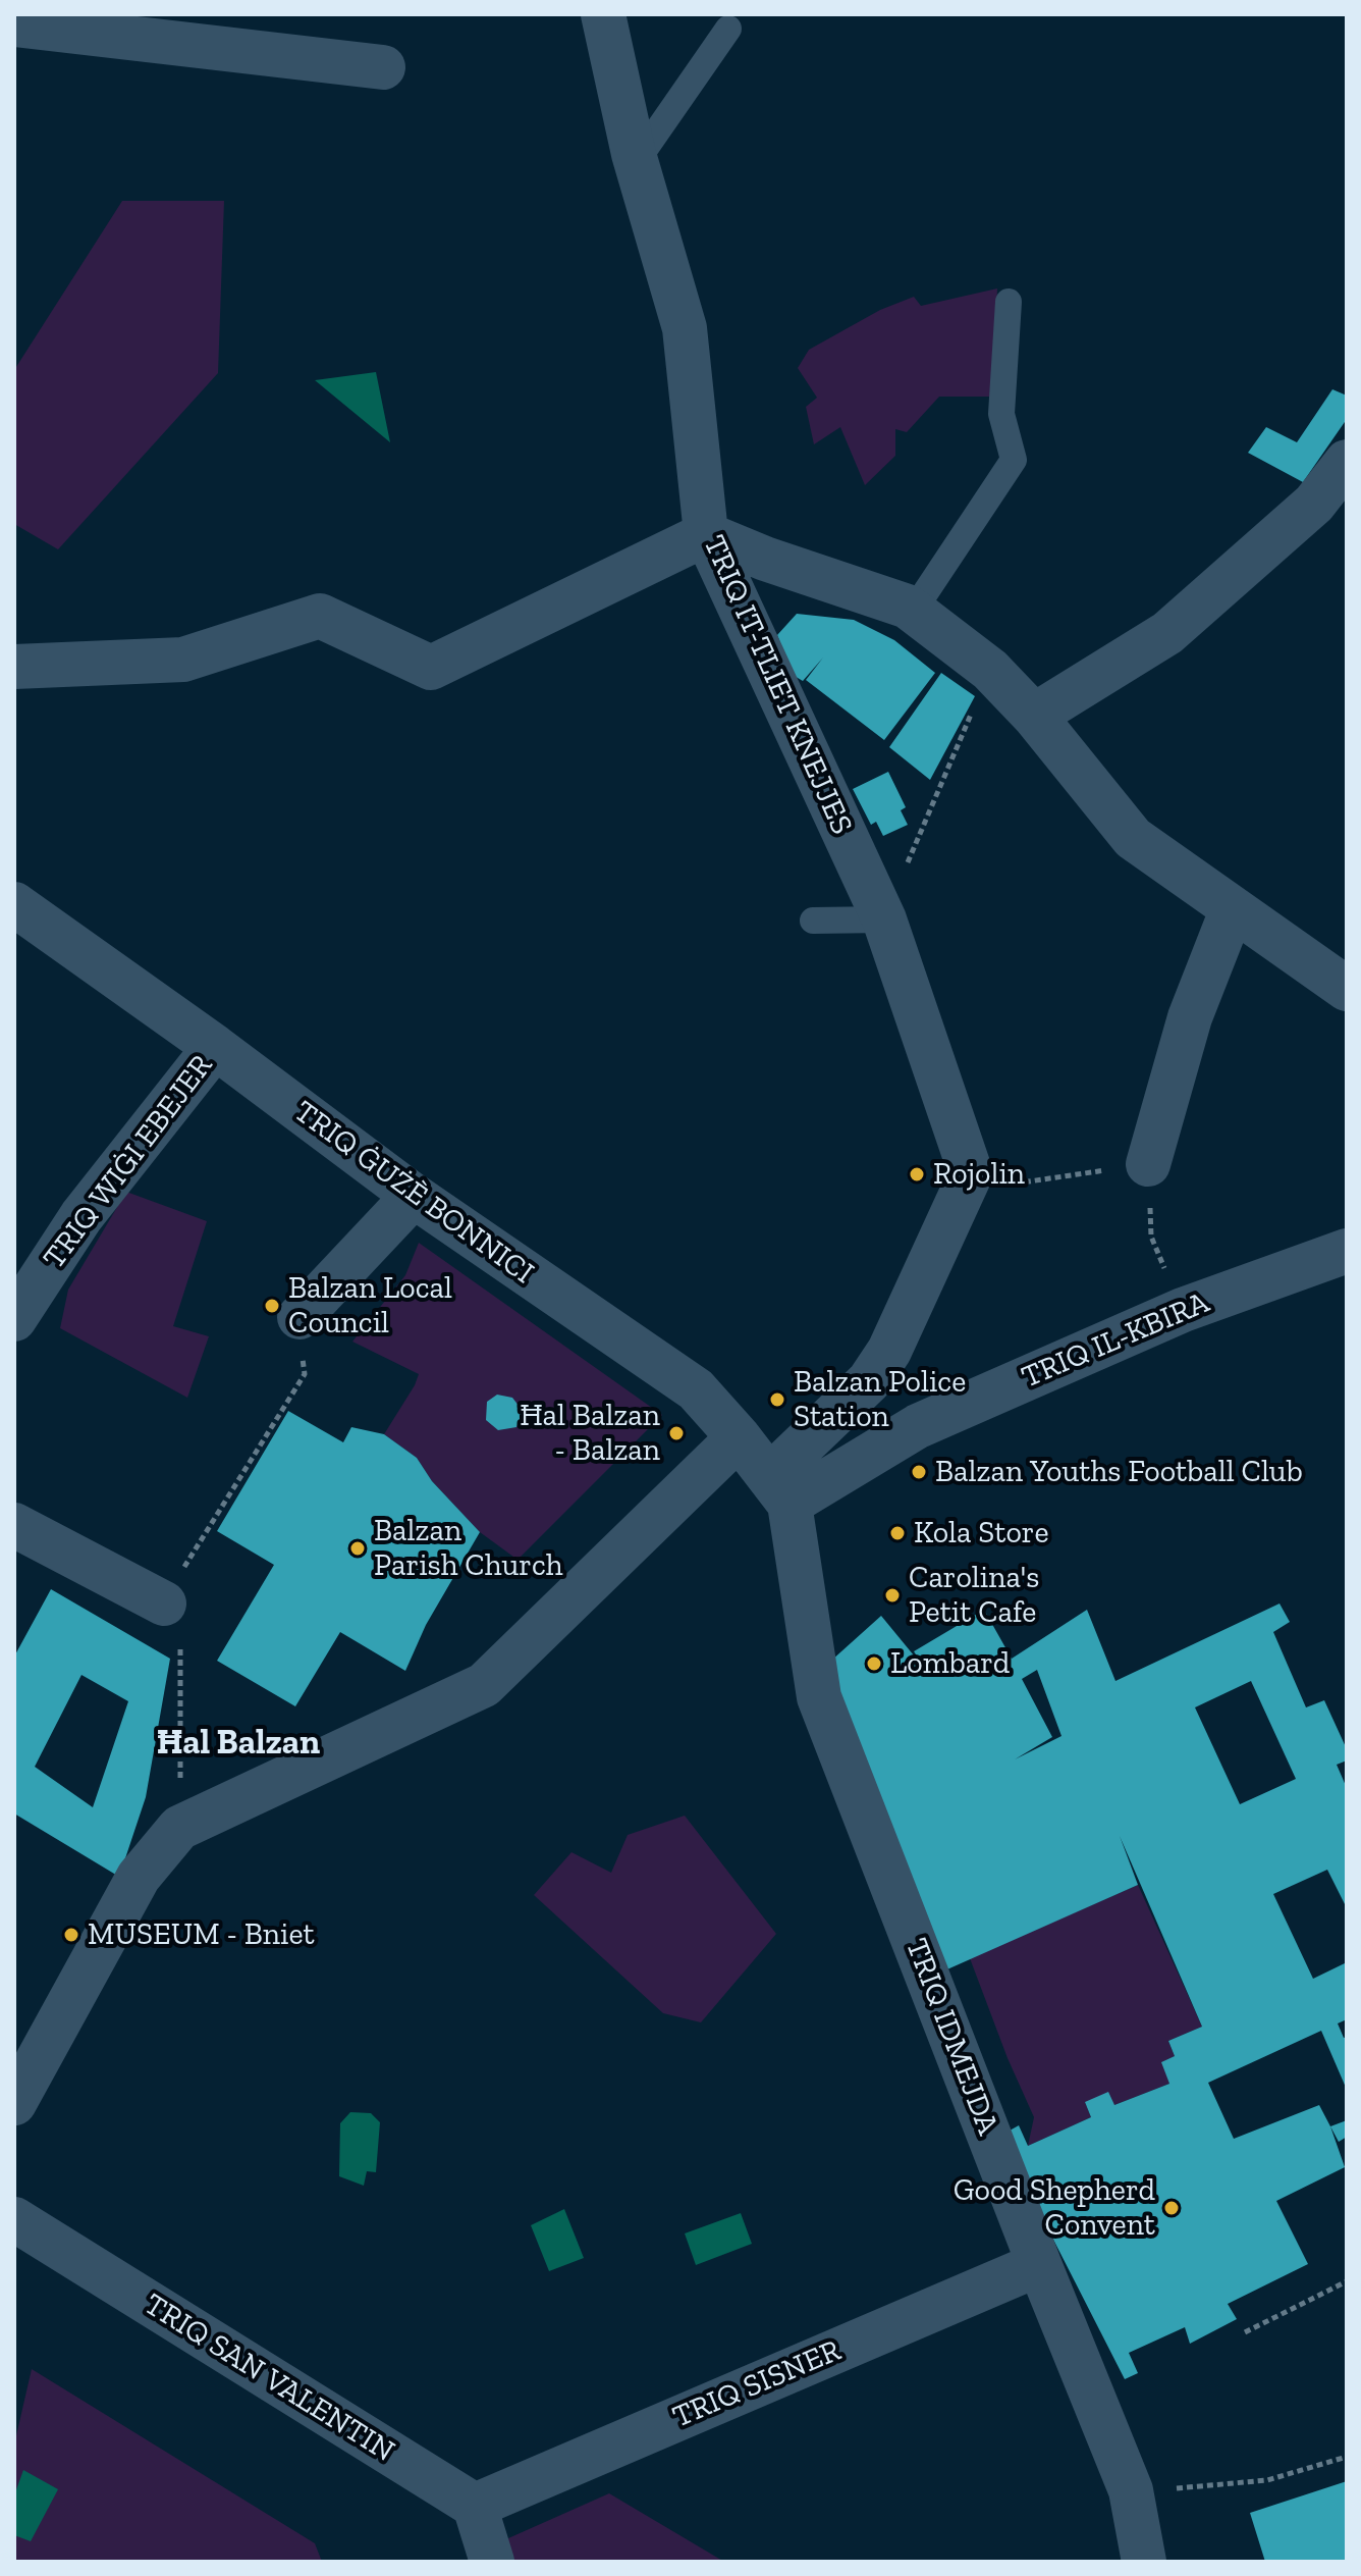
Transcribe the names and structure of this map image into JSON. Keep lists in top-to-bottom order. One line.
{"streets":{"street":["TRIQ IT-TLIET KNEJJES","TRIQ WIĠI EBEJER","TRIQ ĠUŻÈ BONNICI","TRIQ IL-KBIRA","TRIQ IDMEJDA","TRIQ SAN VALENTIN","TRIQ SISNER"]},"crossings":[["TRIQ WIĠI EBEJER","TRIQ ĠUŻÈ BONNICI"],["TRIQ ĠUŻÈ BONNICI","TRIQ IL-KBIRA"],["TRIQ ĠUŻÈ BONNICI","TRIQ IDMEJDA"],["TRIQ IL-KBIRA","TRIQ IDMEJDA"],["TRIQ IDMEJDA","TRIQ SISNER"],["TRIQ SAN VALENTIN","TRIQ SISNER"]],"districts":["Ħal Balzan"],"places":["Rojolin","Balzan Local Council","Balzan Police Station","Ħal Balzan - Balzan","Balzan Youths Football Club","Kola Store","Balzan Parish Church","Carolina's Petit Cafe","Lombard","MUSEUM - Bniet","Good Shepherd Convent"]}
